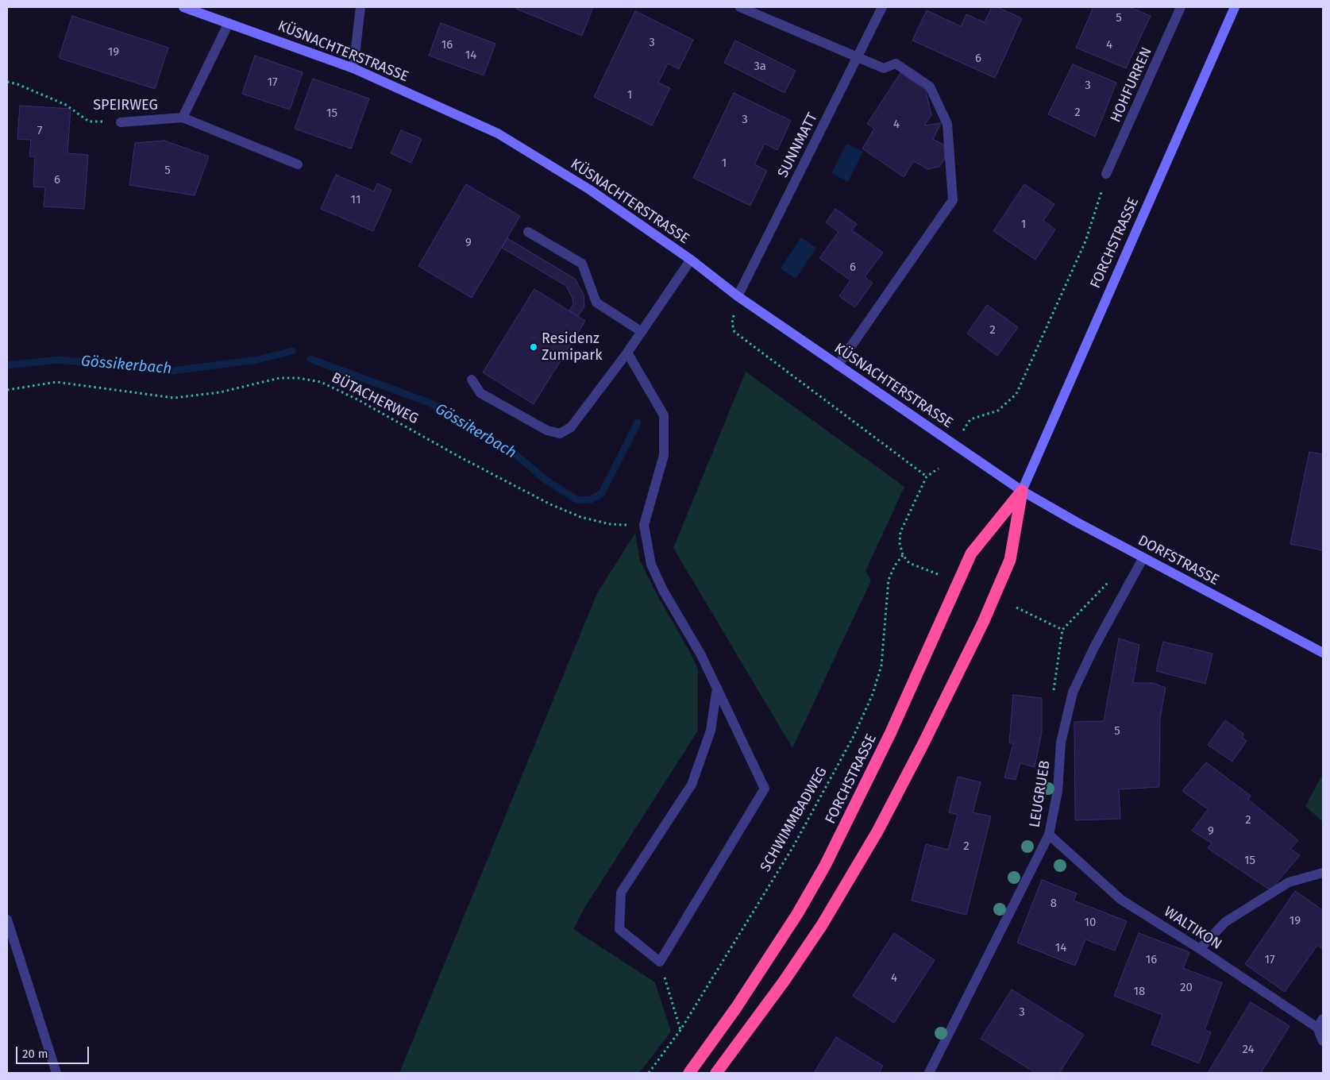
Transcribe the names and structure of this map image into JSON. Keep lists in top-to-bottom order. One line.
{"streets":{"highway":["FORCHSTRASSE"],"main road":["KÜSNACHTERSTRASSE","DORFSTRASSE"],"street":["HOHFURREN","SPEIRWEG","SUNNMATT","LEUGRUEB","WALTIKON"],"path":["BÜTACHERWEG","SCHWIMMBADWEG"]},"crossings":[["KÜSNACHTERSTRASSE","SUNNMATT"],["KÜSNACHTERSTRASSE","FORCHSTRASSE"],["KÜSNACHTERSTRASSE","DORFSTRASSE"],["FORCHSTRASSE","DORFSTRASSE"],["DORFSTRASSE","LEUGRUEB"],["LEUGRUEB","WALTIKON"]],"water":["Gössikerbach"],"places":["Residenz Zumipark"],"house_numbers":["5","3","16","4","19","14","6","3a","17","3","1","2","15","3","4","7","1","5","6","11","1","9","6","2","5","2","9","2","15","8","19","10","14","16","17","4","20","18","3","24"],"scale_bar":"20 m"}
